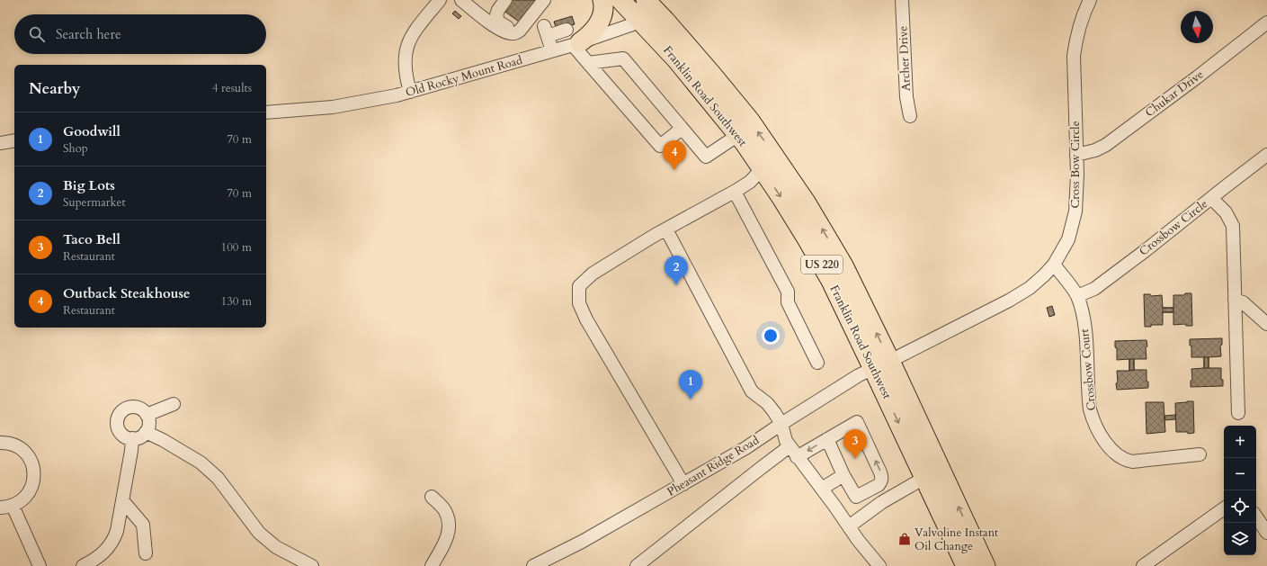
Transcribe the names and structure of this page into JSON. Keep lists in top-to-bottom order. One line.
{"streets":{"highway":["Franklin Road Southwest","US 220"],"street":["Archer Drive","Old Rocky Mount Road","Chukar Drive","Cross Bow Circle","Crossbow Circle","Crossbow Court","Pheasant Ridge Road"]},"crossings":[["Old Rocky Mount Road","Franklin Road Southwest"],["Chukar Drive","Cross Bow Circle"],["Franklin Road Southwest","Cross Bow Circle"],["Franklin Road Southwest","Pheasant Ridge Road"],["Cross Bow Circle","Crossbow Court"],["Cross Bow Circle","Pheasant Ridge Road"],["Crossbow Circle","Crossbow Court"]],"places":{"shop":["Valvoline Instant Oil Change"]},"north":"bottom","page":{"search":"Search here","heading":["Nearby","4 results"],"list":[{"mark":"1","name":"Goodwill","note":"Shop","value":"70 m"},{"mark":"2","name":"Big Lots","note":"Supermarket","value":"70 m"},{"mark":"3","name":"Taco Bell","note":"Restaurant","value":"100 m"},{"mark":"4","name":"Outback Steakhouse","note":"Restaurant","value":"130 m"}],"pins":["4","2","1","3"],"map_buttons":["+","−"]}}
